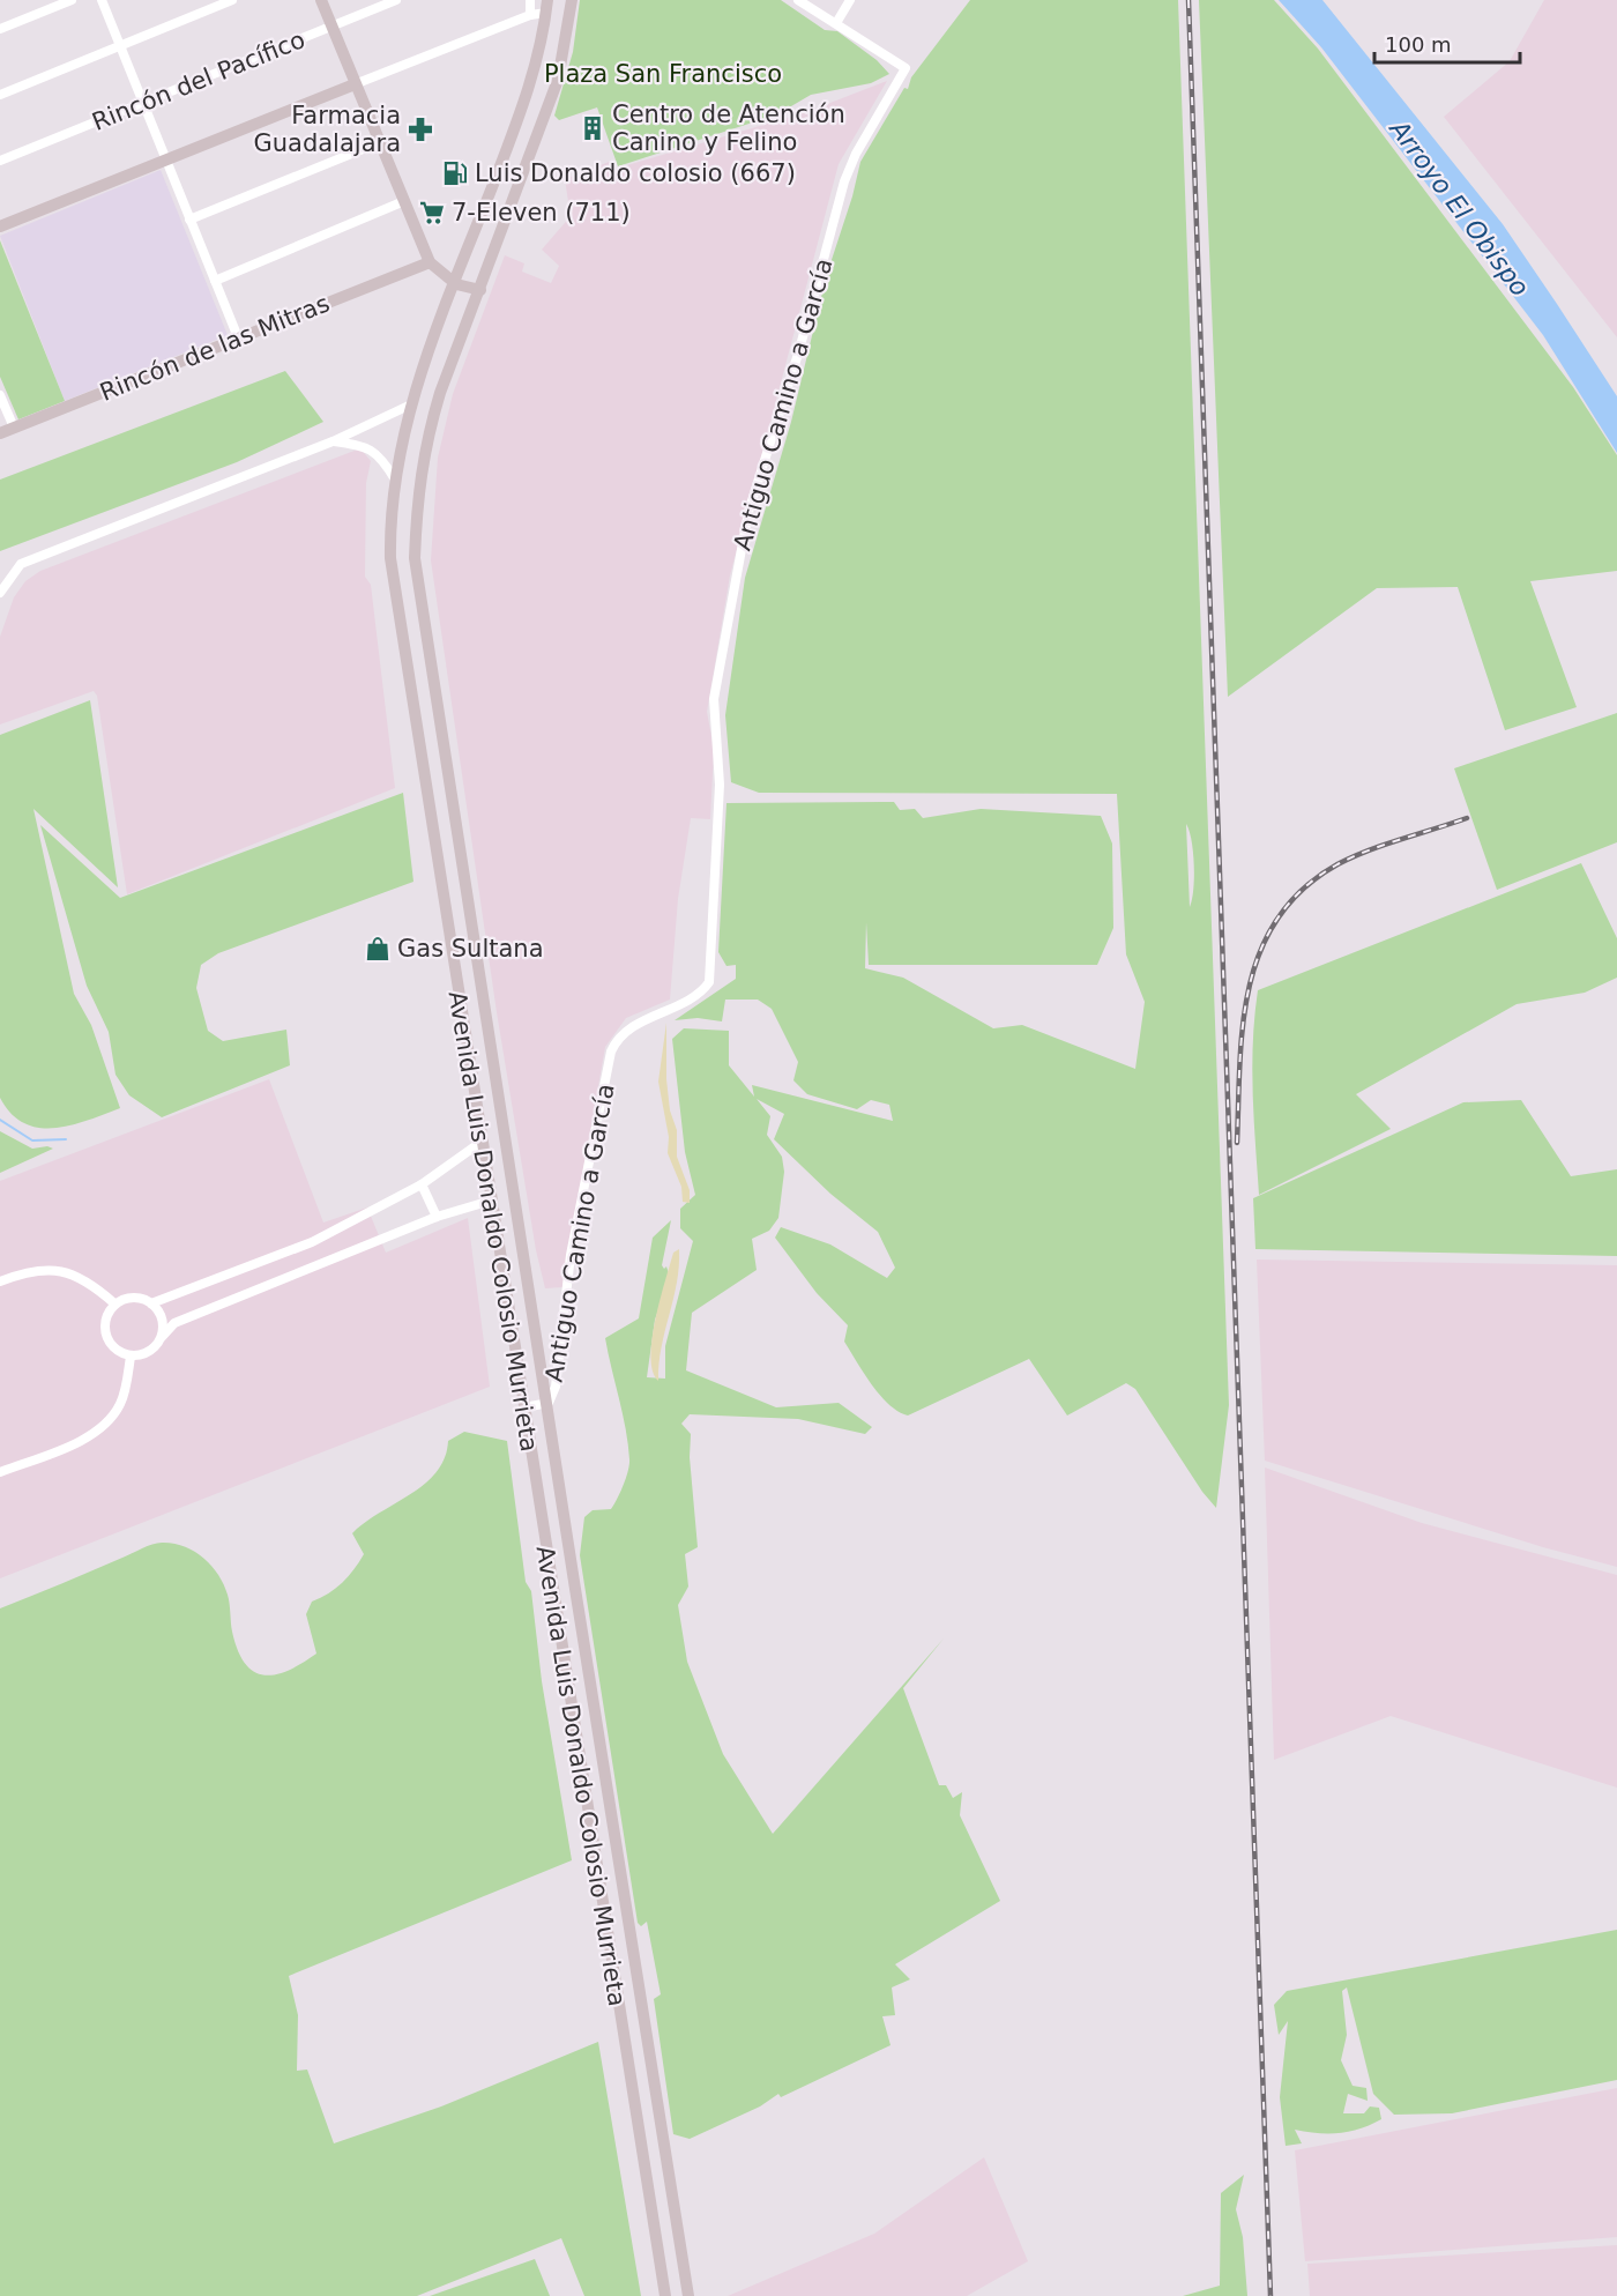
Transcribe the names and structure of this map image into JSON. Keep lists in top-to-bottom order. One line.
{"streets":{"main road":["Rincón de las Mitras","Avenida Luis Donaldo Colosio Murrieta"],"street":["Rincón del Pacífico","Antiguo Camino a García"]},"crossings":[["Antiguo Camino a García","Avenida Luis Donaldo Colosio Murrieta"]],"water":["Arroyo El Obispo"],"parks":["Plaza San Francisco"],"places":{"building":["Centro de Atención Canino y Felino"],"pharmacy":["Farmacia Guadalajara"],"fuel station":["Luis Donaldo colosio (667)"],"supermarket":["7-Eleven (711)"],"shop":["Gas Sultana"]},"scale_bar":"100 m"}
